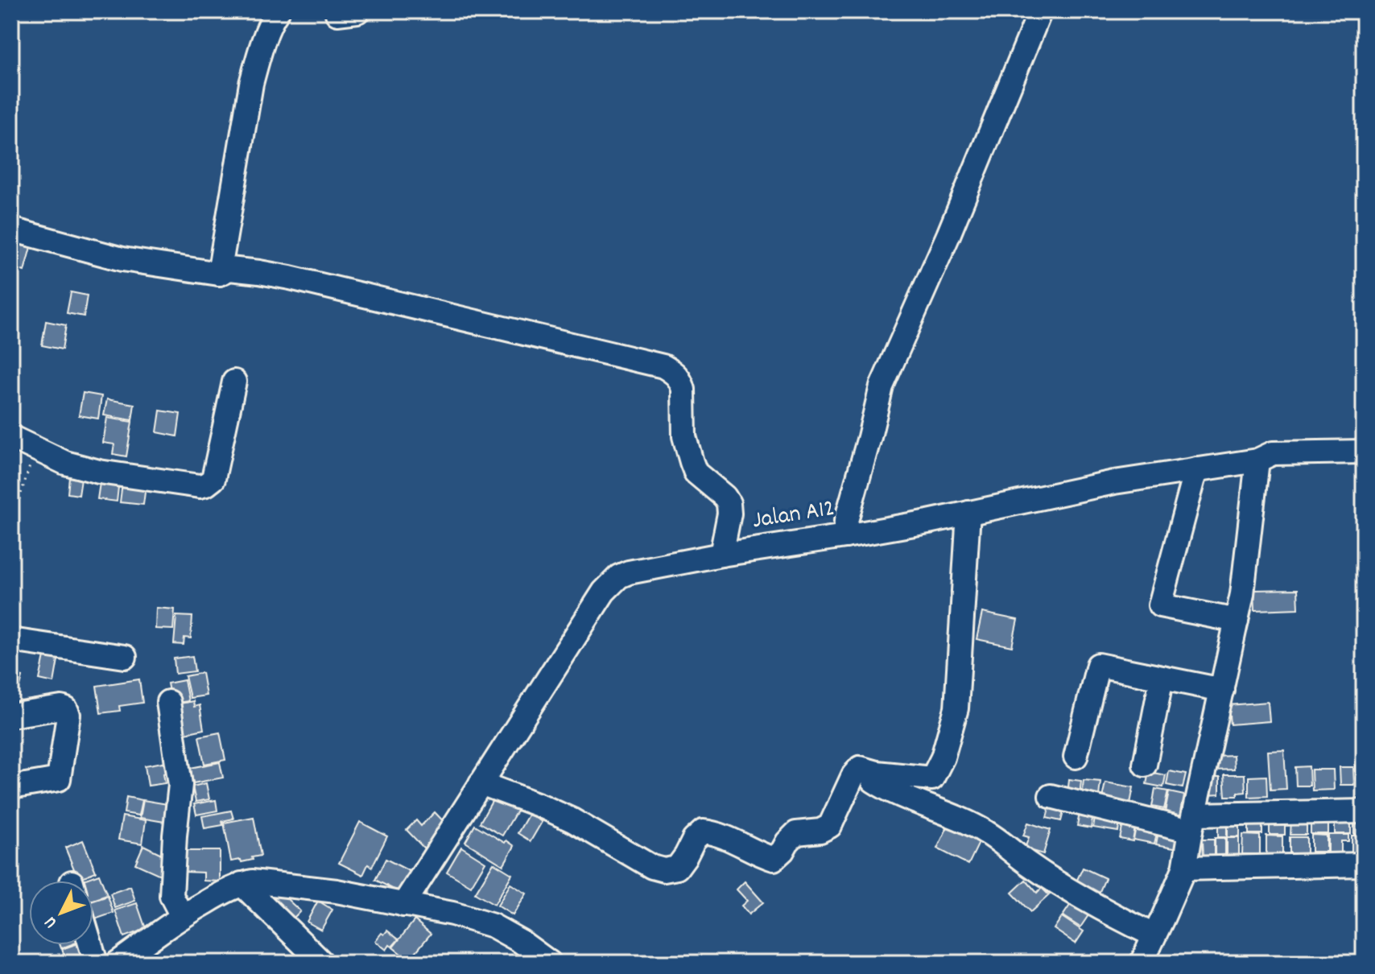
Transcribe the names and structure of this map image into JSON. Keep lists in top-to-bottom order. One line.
{"streets":{"street":["Jalan A12"]},"north":"bottom left"}
